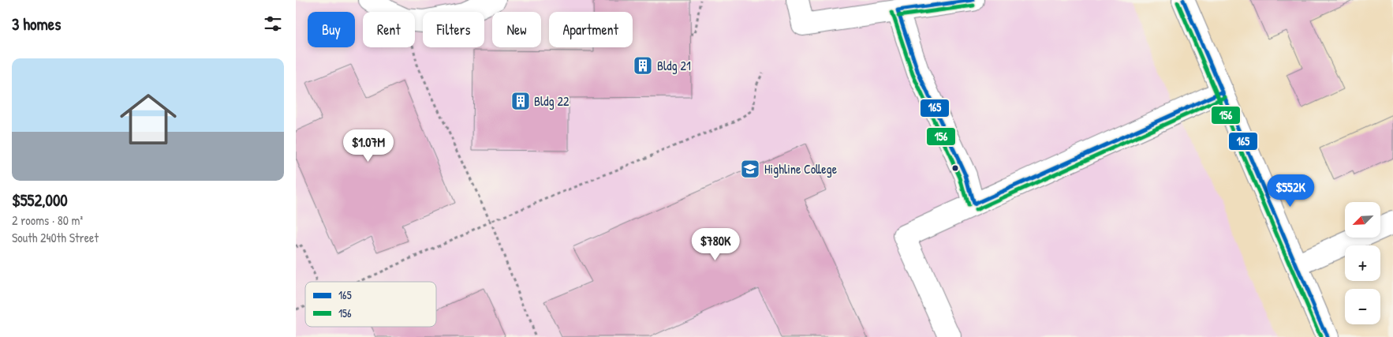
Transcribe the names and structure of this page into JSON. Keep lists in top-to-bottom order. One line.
{"places":{"building":["Bldg 21","Bldg 22"],"school or university":["Highline College"]},"lines":["transit line 165","transit line 156"],"legend":["165","156"],"north":"bottom left","page":{"heading":"3 homes","chip":["Buy","Rent","Filters","New","Apartment"],"list":[{"name":"$552,000","note":"2 rooms · 80 m² · South 240th Street"}],"price":["$1.07M","$552K","$780K"],"map_buttons":["+","−"]}}
